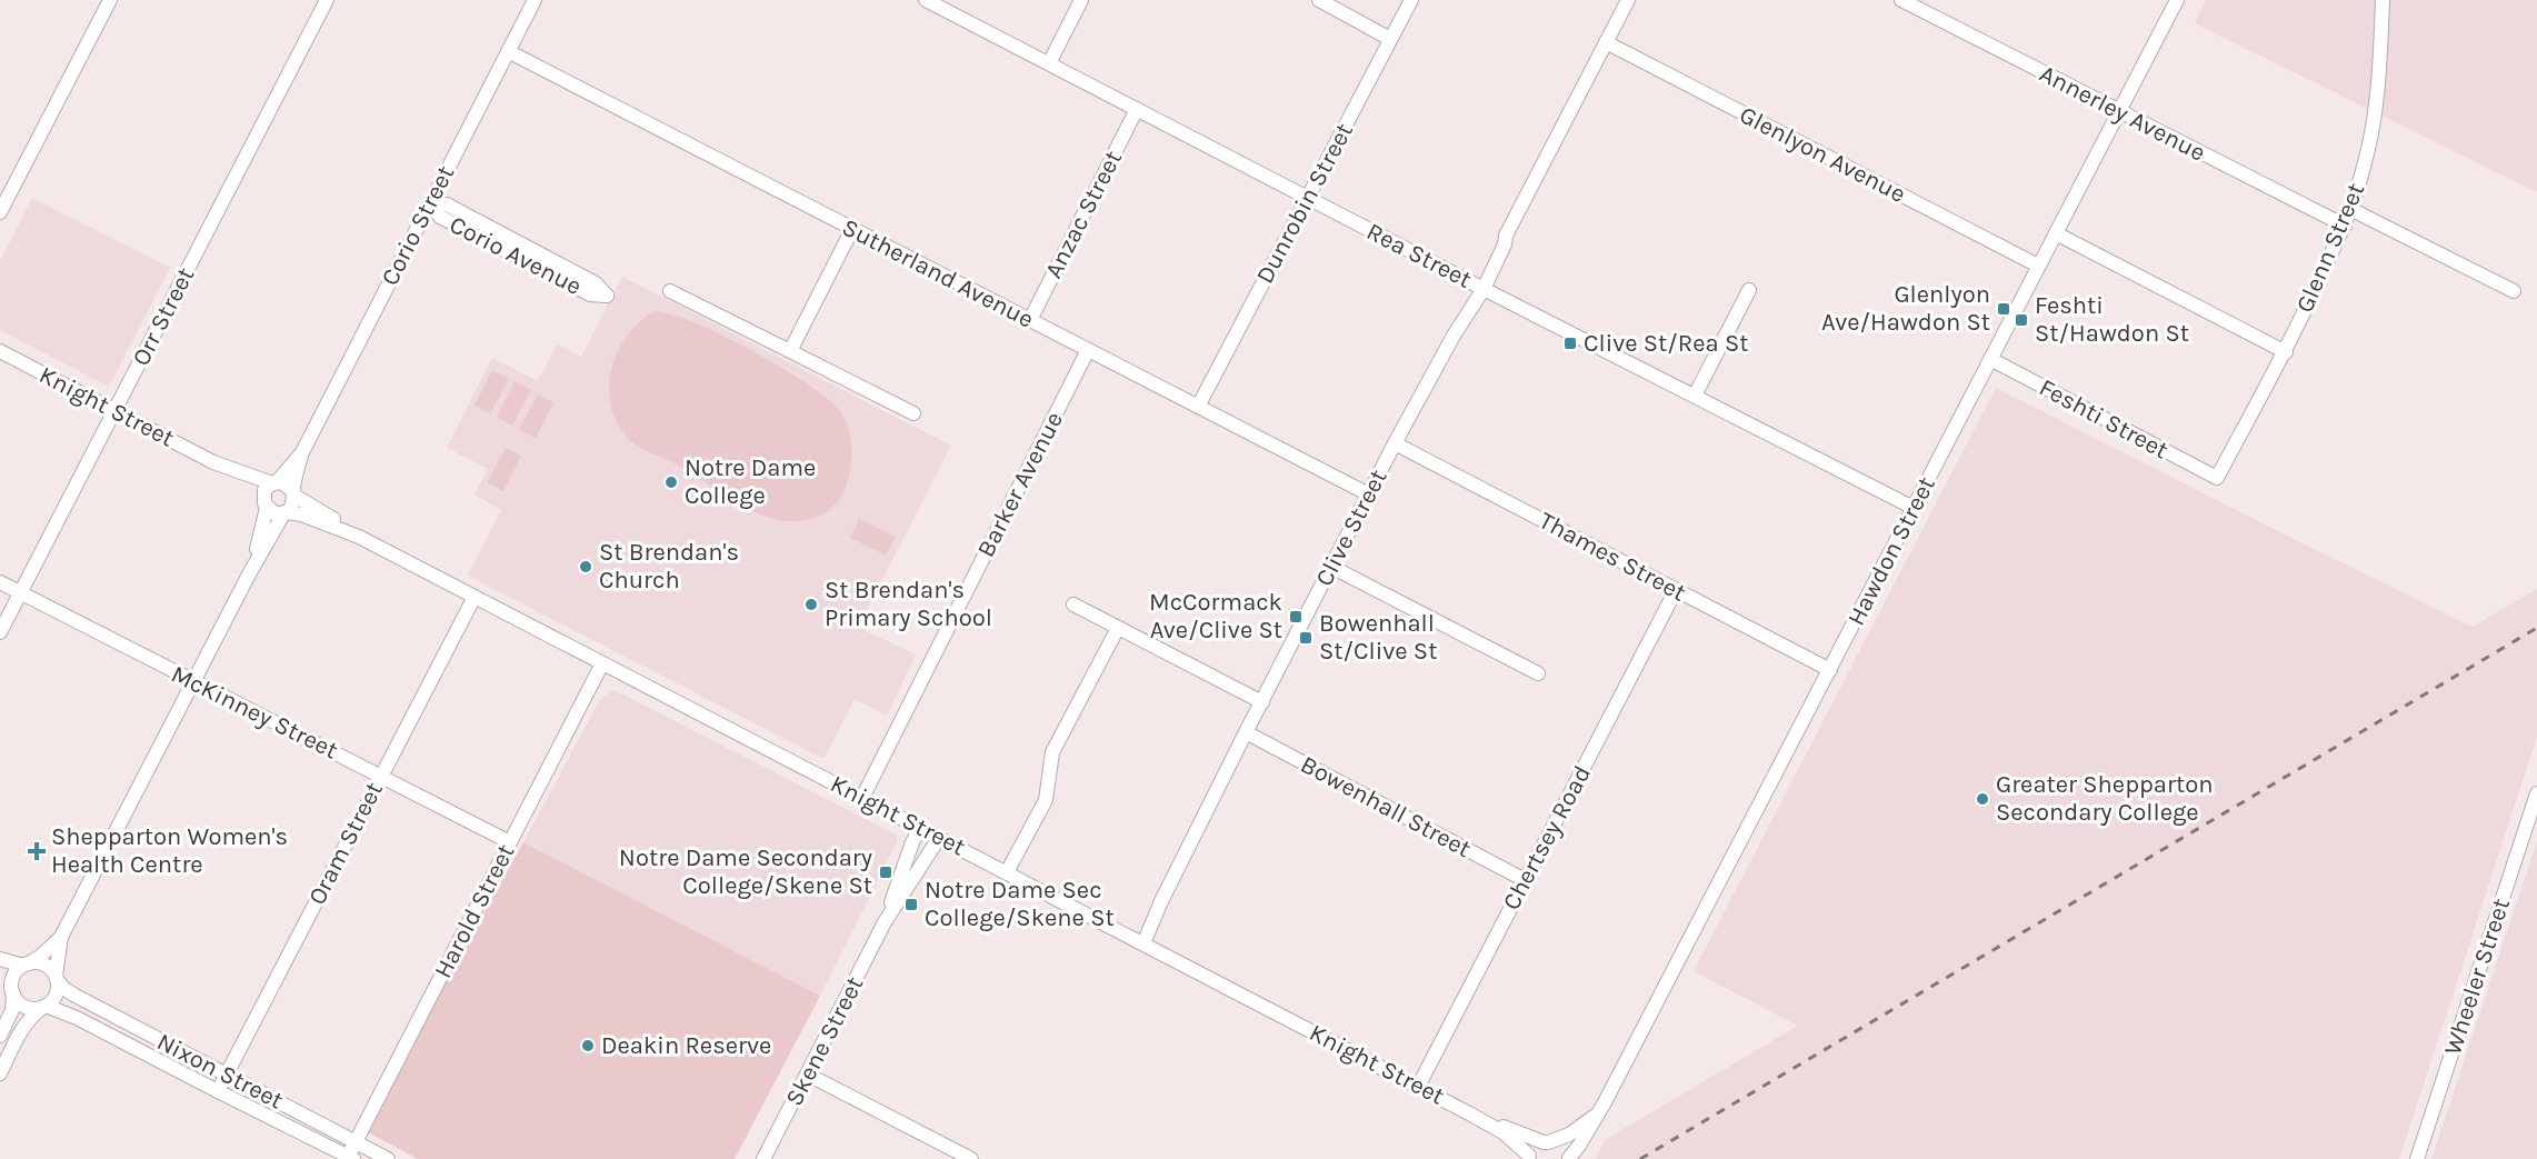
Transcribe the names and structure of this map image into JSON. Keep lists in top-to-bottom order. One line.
{"streets":{"street":["Annerley Avenue","Glenlyon Avenue","Dunrobin Street","Anzac Street","Corio Street","Glenn Street","Corio Avenue","Rea Street","Sutherland Avenue","Orr Street","Knight Street","Feshti Street","Barker Avenue","Clive Street","Hawdon Street","Thames Street","McKinney Street","Bowenhall Street","Chertsey Road","Oram Street","Harold Street","Wheeler Street","Skene Street","Nixon Street"]},"crossings":[["Annerley Avenue","Glenn Street"],["Annerley Avenue","Hawdon Street"],["Glenlyon Avenue","Clive Street"],["Glenlyon Avenue","Hawdon Street"],["Dunrobin Street","Rea Street"],["Dunrobin Street","Sutherland Avenue"],["Anzac Street","Rea Street"],["Anzac Street","Sutherland Avenue"],["Corio Street","Corio Avenue"],["Corio Street","Sutherland Avenue"],["Corio Street","Knight Street"],["Glenn Street","Feshti Street"],["Rea Street","Clive Street"],["Rea Street","Hawdon Street"],["Sutherland Avenue","Barker Avenue"],["Sutherland Avenue","Clive Street"],["Orr Street","Knight Street"],["Orr Street","McKinney Street"],["Knight Street","Barker Avenue"],["Knight Street","Clive Street"],["Knight Street","Hawdon Street"],["Knight Street","Chertsey Road"],["Knight Street","Oram Street"],["Knight Street","Harold Street"],["Knight Street","Skene Street"],["Feshti Street","Hawdon Street"],["Clive Street","Thames Street"],["Clive Street","Bowenhall Street"],["Hawdon Street","Thames Street"],["Thames Street","Chertsey Road"],["McKinney Street","Oram Street"],["McKinney Street","Harold Street"],["Bowenhall Street","Chertsey Road"],["Oram Street","Nixon Street"],["Harold Street","Nixon Street"]],"places":{"transit":["Glenlyon Ave/Hawdon St","Feshti St/Hawdon St","Clive St/Rea St","McCormack Ave/Clive St","Bowenhall St/Clive St","Notre Dame Secondary College/Skene St","Notre Dame Sec College/Skene St"],"other":["Notre Dame College","St Brendan's Church","St Brendan's Primary School","Greater Shepparton Secondary College","Deakin Reserve"],"health":["Shepparton Women's Health Centre"]}}
